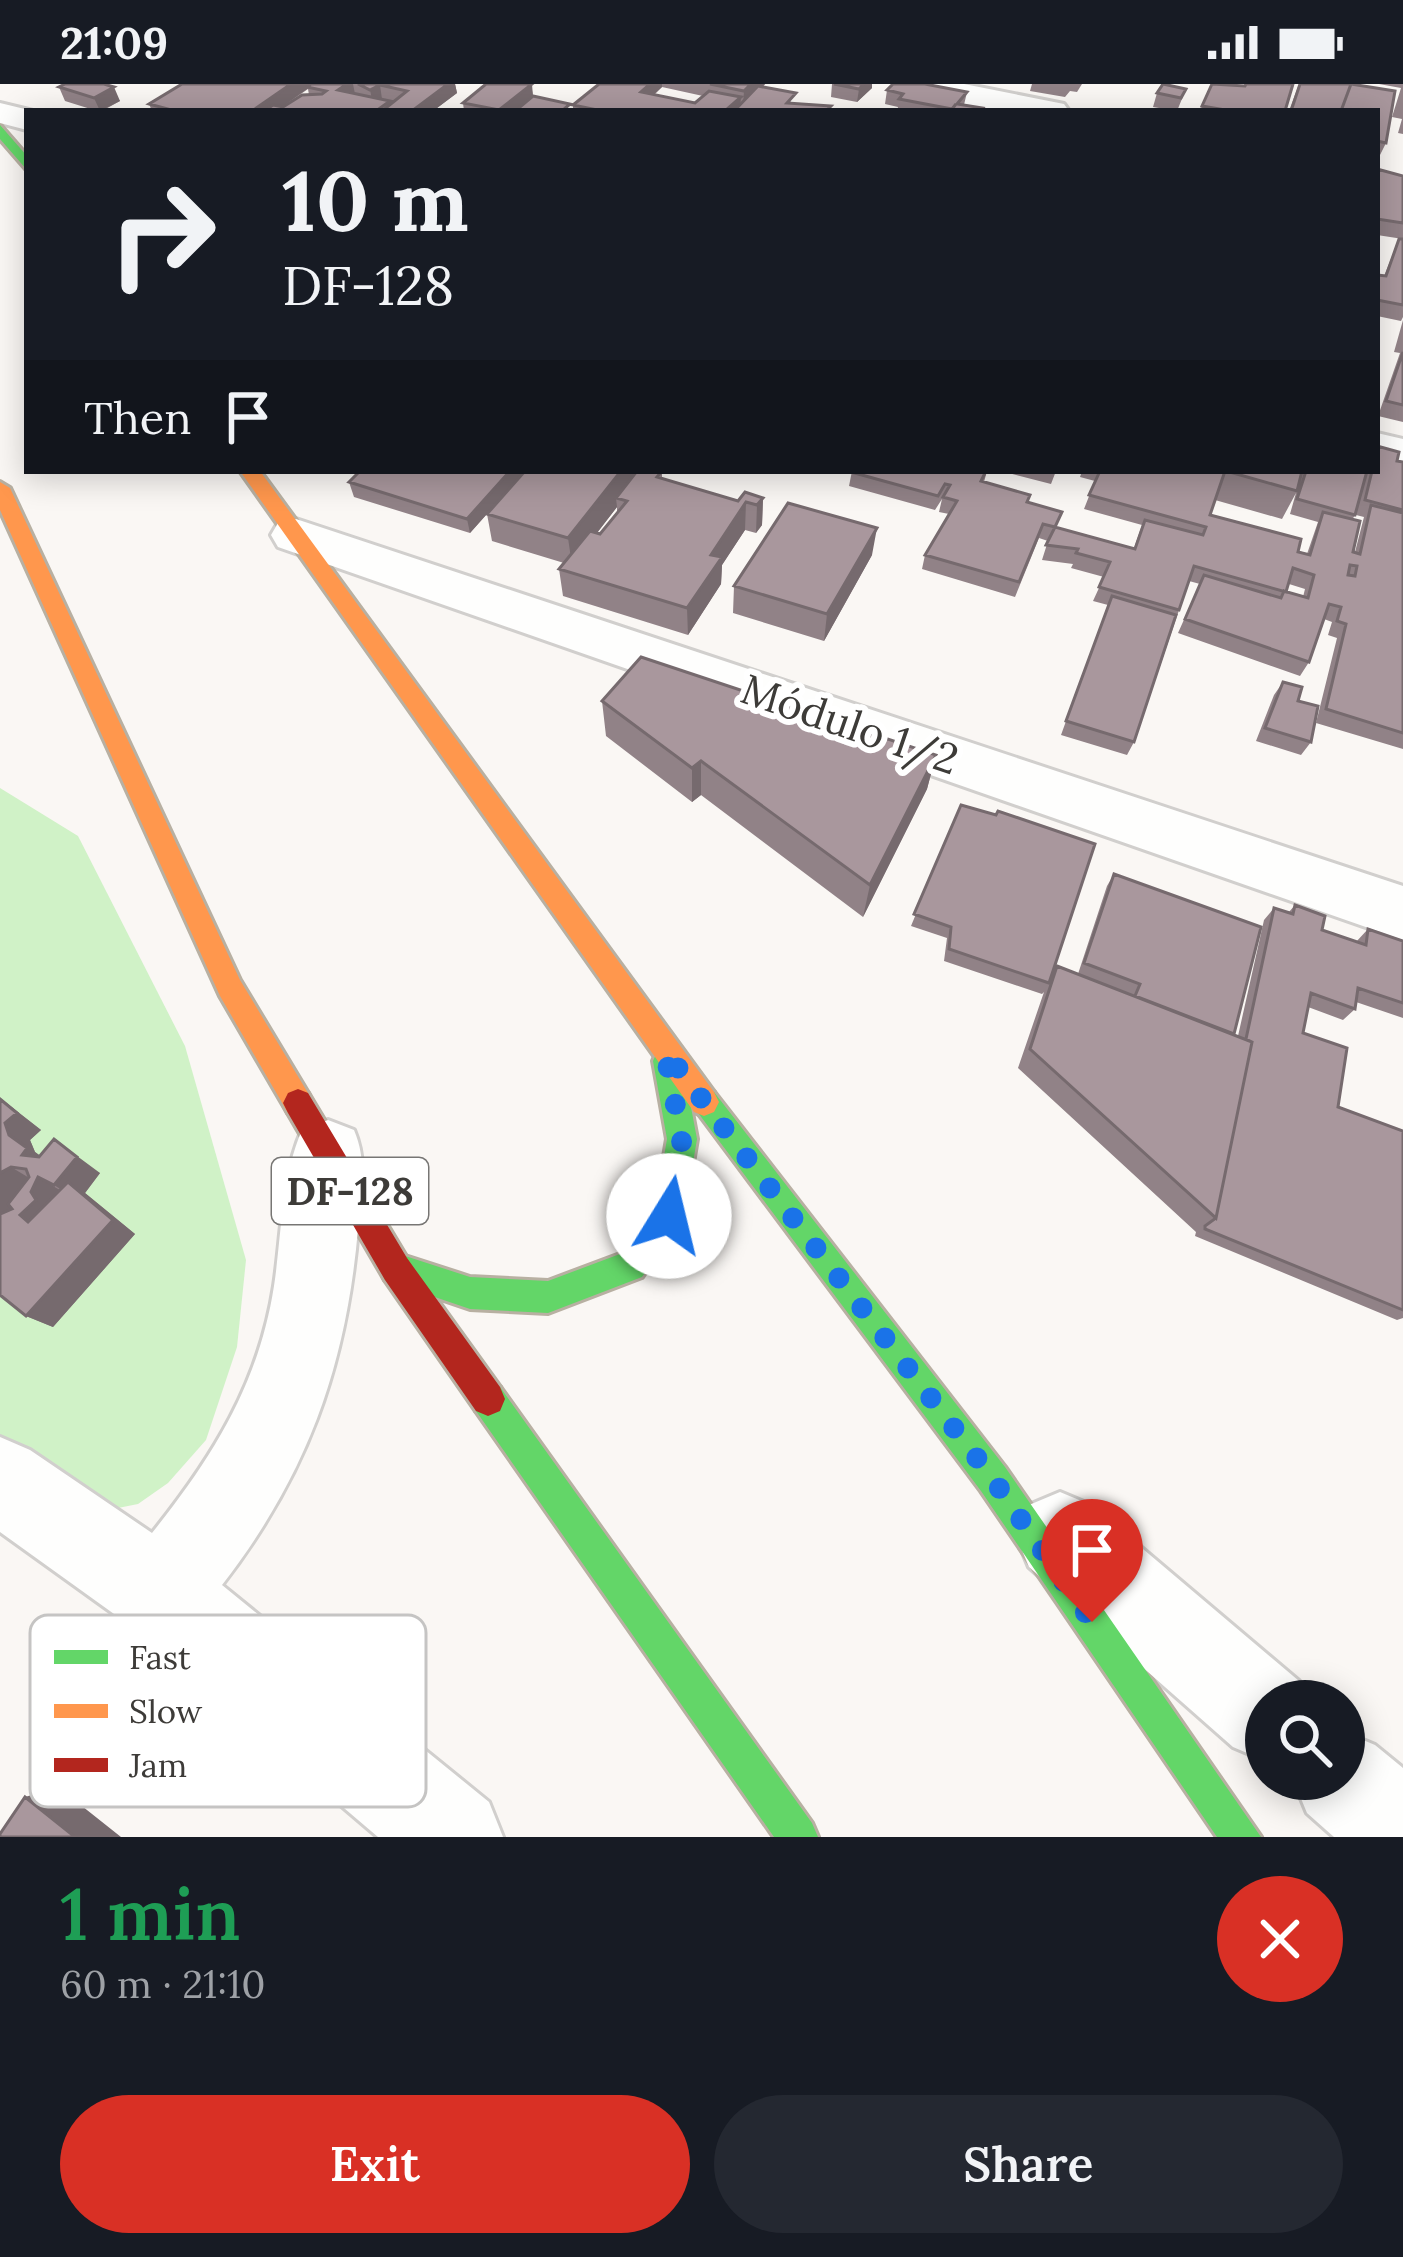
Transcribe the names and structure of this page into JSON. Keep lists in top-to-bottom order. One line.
{"streets":{"main road":["DF-128"],"street":["Módulo 1/2"]},"legend":["Fast","Slow","Jam"],"page":{"status":"21:09","turn":["10 m","DF-128"],"then":"Then","heading":["1 min","60 m · 21:10"],"buttons":["Exit","Share"]}}
